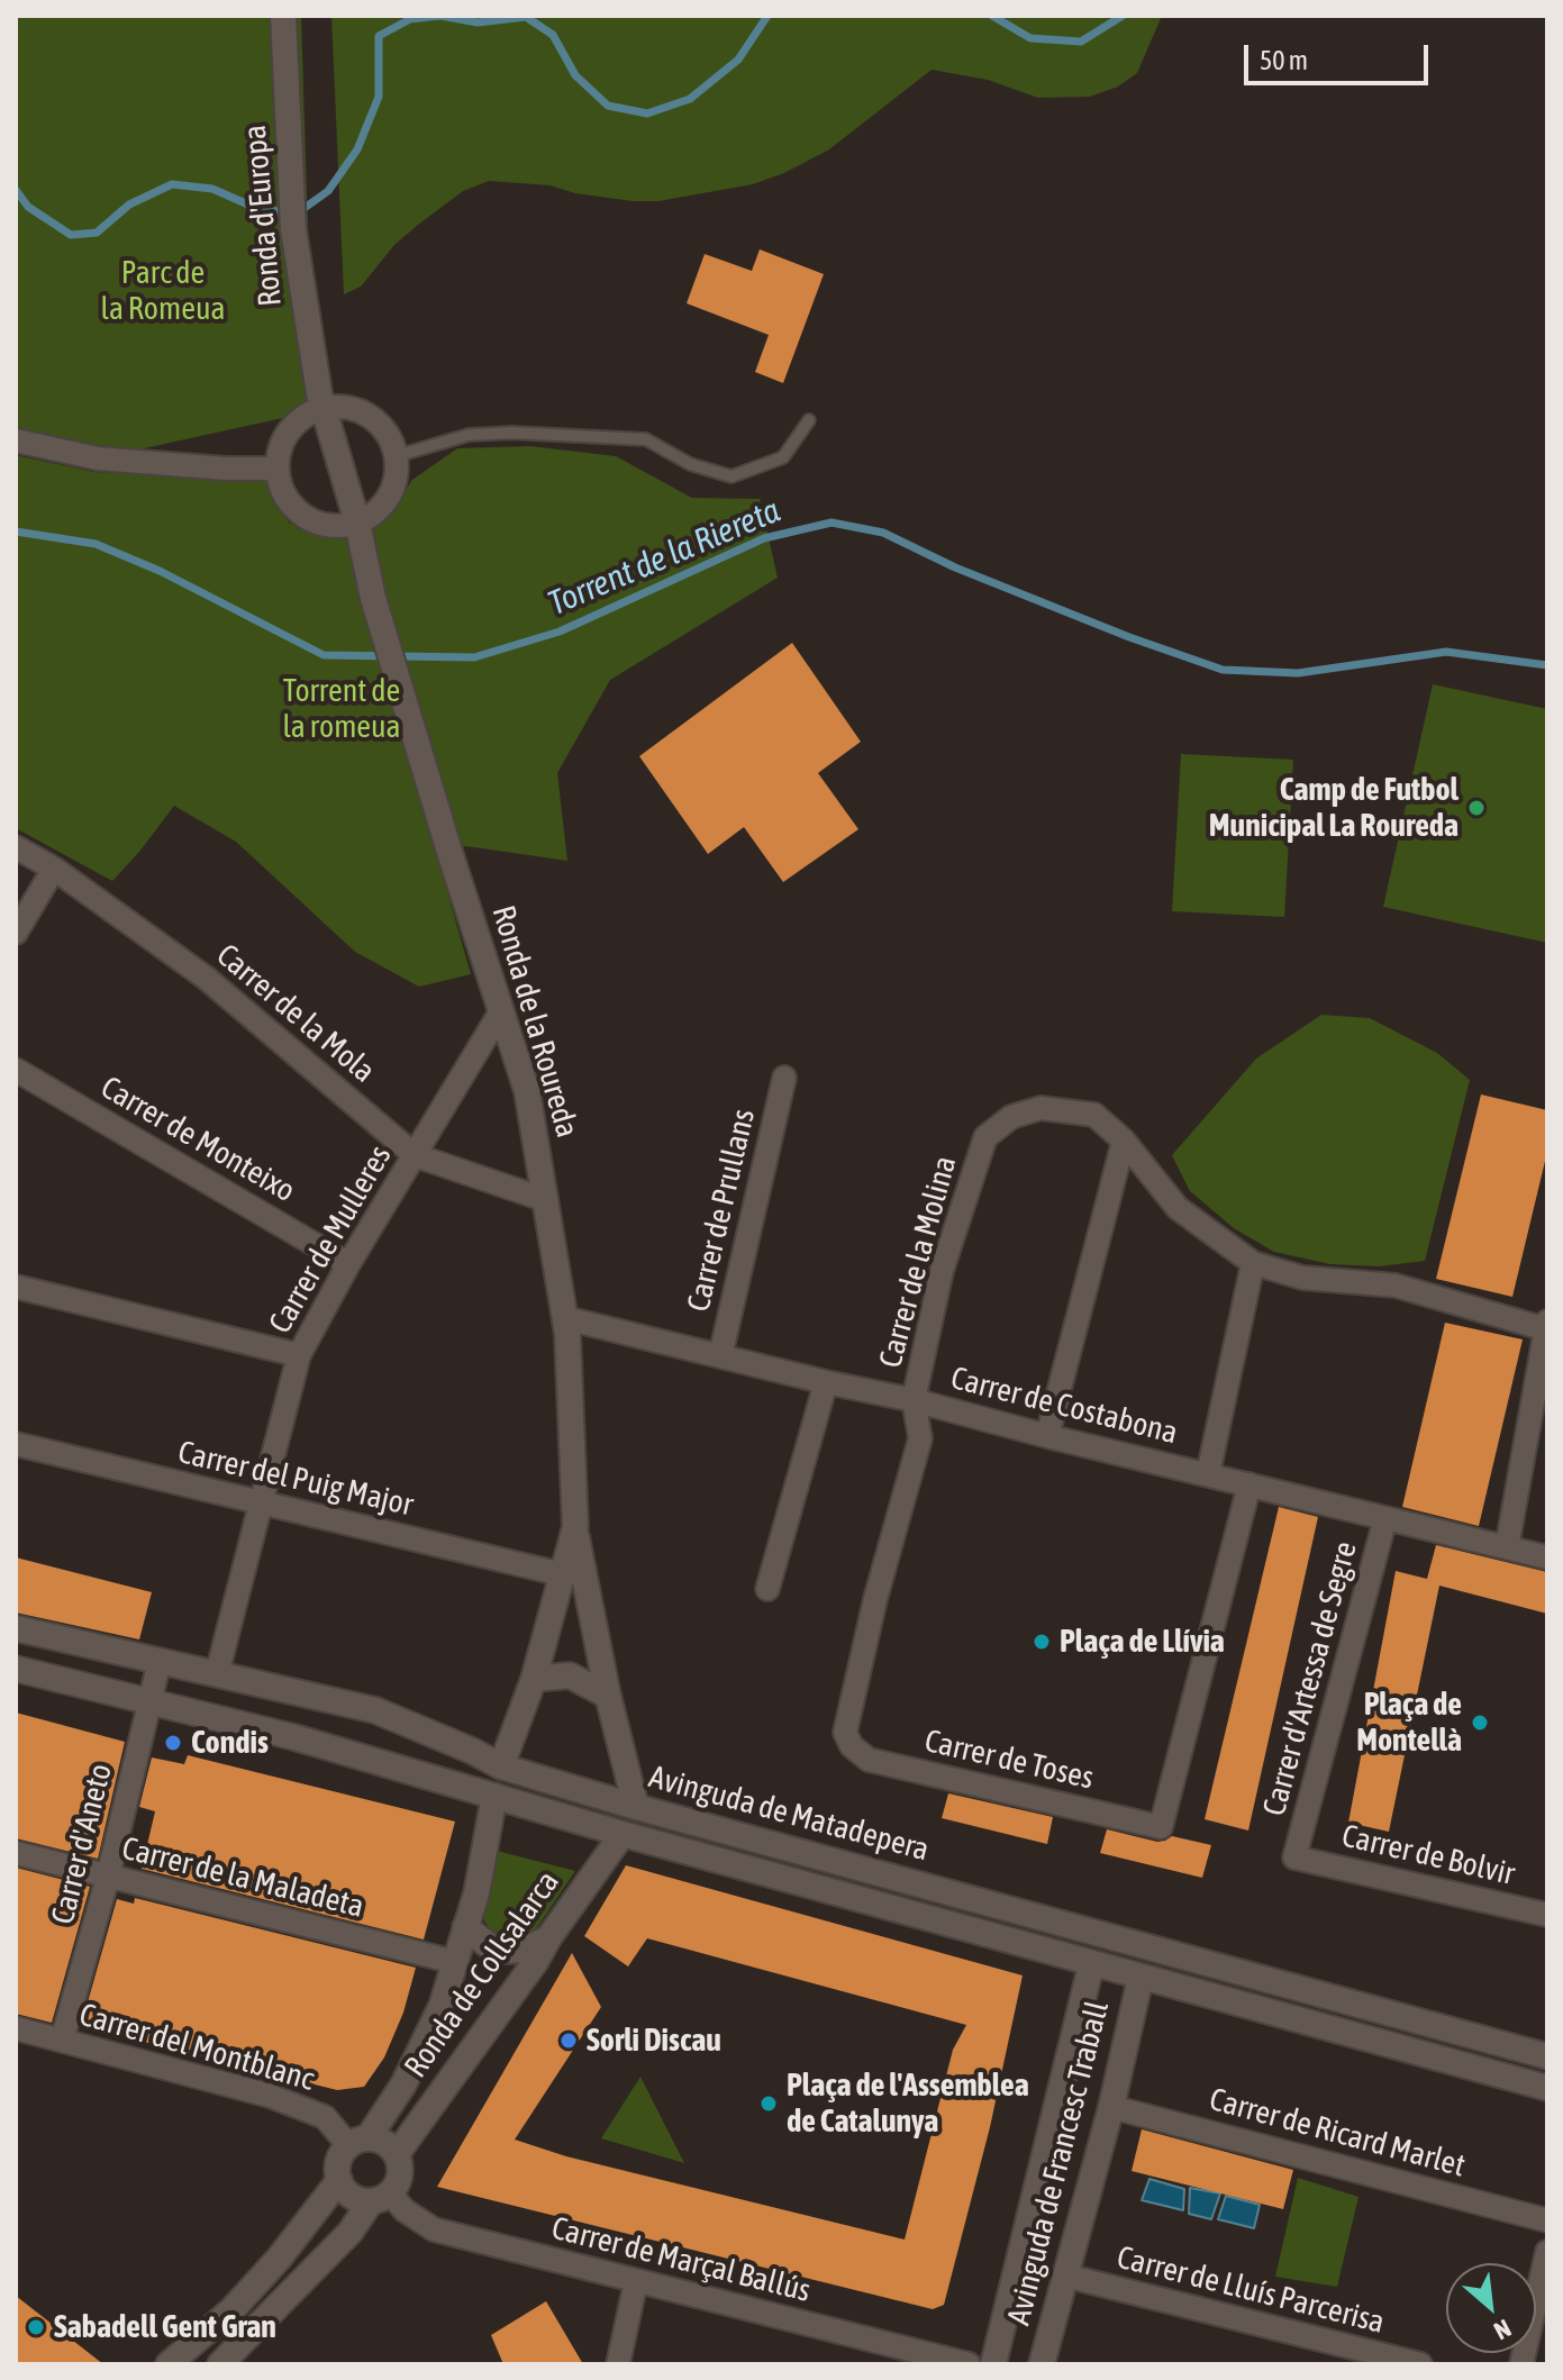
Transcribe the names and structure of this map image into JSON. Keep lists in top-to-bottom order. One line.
{"streets":{"street":["Ronda d'Europa","Carrer de la Mola","Ronda de la Roureda","Carrer de Monteixo","Carrer de Prullans","Carrer de Mulleres","Carrer de la Molina","Carrer de Costabona","Carrer del Puig Major","Carrer d'Artessa de Segre","Carrer de Toses","Avinguda de Matadepera","Carrer d'Aneto","Carrer de Bolvir","Carrer de la Maladeta","Ronda de Collsalarca","Carrer del Montblanc","Carrer de Ricard Marlet","Avinguda de Francesc Traball","Carrer de Marçal Ballús","Carrer de Lluís Parcerisa"]},"crossings":[["Ronda d'Europa","Ronda de la Roureda"],["Carrer de la Mola","Ronda de la Roureda"],["Carrer de la Mola","Carrer de Mulleres"],["Ronda de la Roureda","Carrer de Mulleres"],["Ronda de la Roureda","Carrer de Costabona"],["Ronda de la Roureda","Carrer del Puig Major"],["Ronda de la Roureda","Avinguda de Matadepera"],["Carrer de Monteixo","Carrer de Mulleres"],["Carrer de Prullans","Carrer de Costabona"],["Carrer de Mulleres","Carrer del Puig Major"],["Carrer de Mulleres","Avinguda de Matadepera"],["Carrer de la Molina","Carrer de Costabona"],["Carrer de la Molina","Carrer de Toses"],["Carrer de Costabona","Carrer d'Artessa de Segre"],["Carrer de Costabona","Carrer de Toses"],["Carrer d'Artessa de Segre","Carrer de Bolvir"],["Avinguda de Matadepera","Carrer d'Aneto"],["Avinguda de Matadepera","Ronda de Collsalarca"],["Avinguda de Matadepera","Avinguda de Francesc Traball"],["Carrer d'Aneto","Carrer de la Maladeta"],["Carrer d'Aneto","Carrer del Montblanc"],["Carrer de la Maladeta","Ronda de Collsalarca"],["Ronda de Collsalarca","Carrer del Montblanc"],["Ronda de Collsalarca","Carrer de Marçal Ballús"],["Carrer del Montblanc","Carrer de Marçal Ballús"],["Carrer de Ricard Marlet","Avinguda de Francesc Traball"],["Avinguda de Francesc Traball","Carrer de Lluís Parcerisa"]],"water":["Torrent de la Riereta"],"parks":["Parc de la Romeua","Torrent de la romeua"],"places":["Camp de Futbol Municipal La Roureda","Plaça de Llívia","Plaça de Montellà","Condis","Sorli Discau","Plaça de l'Assemblea de Catalunya","Sabadell Gent Gran"],"scale_bar":"50 m","north":"bottom right"}
